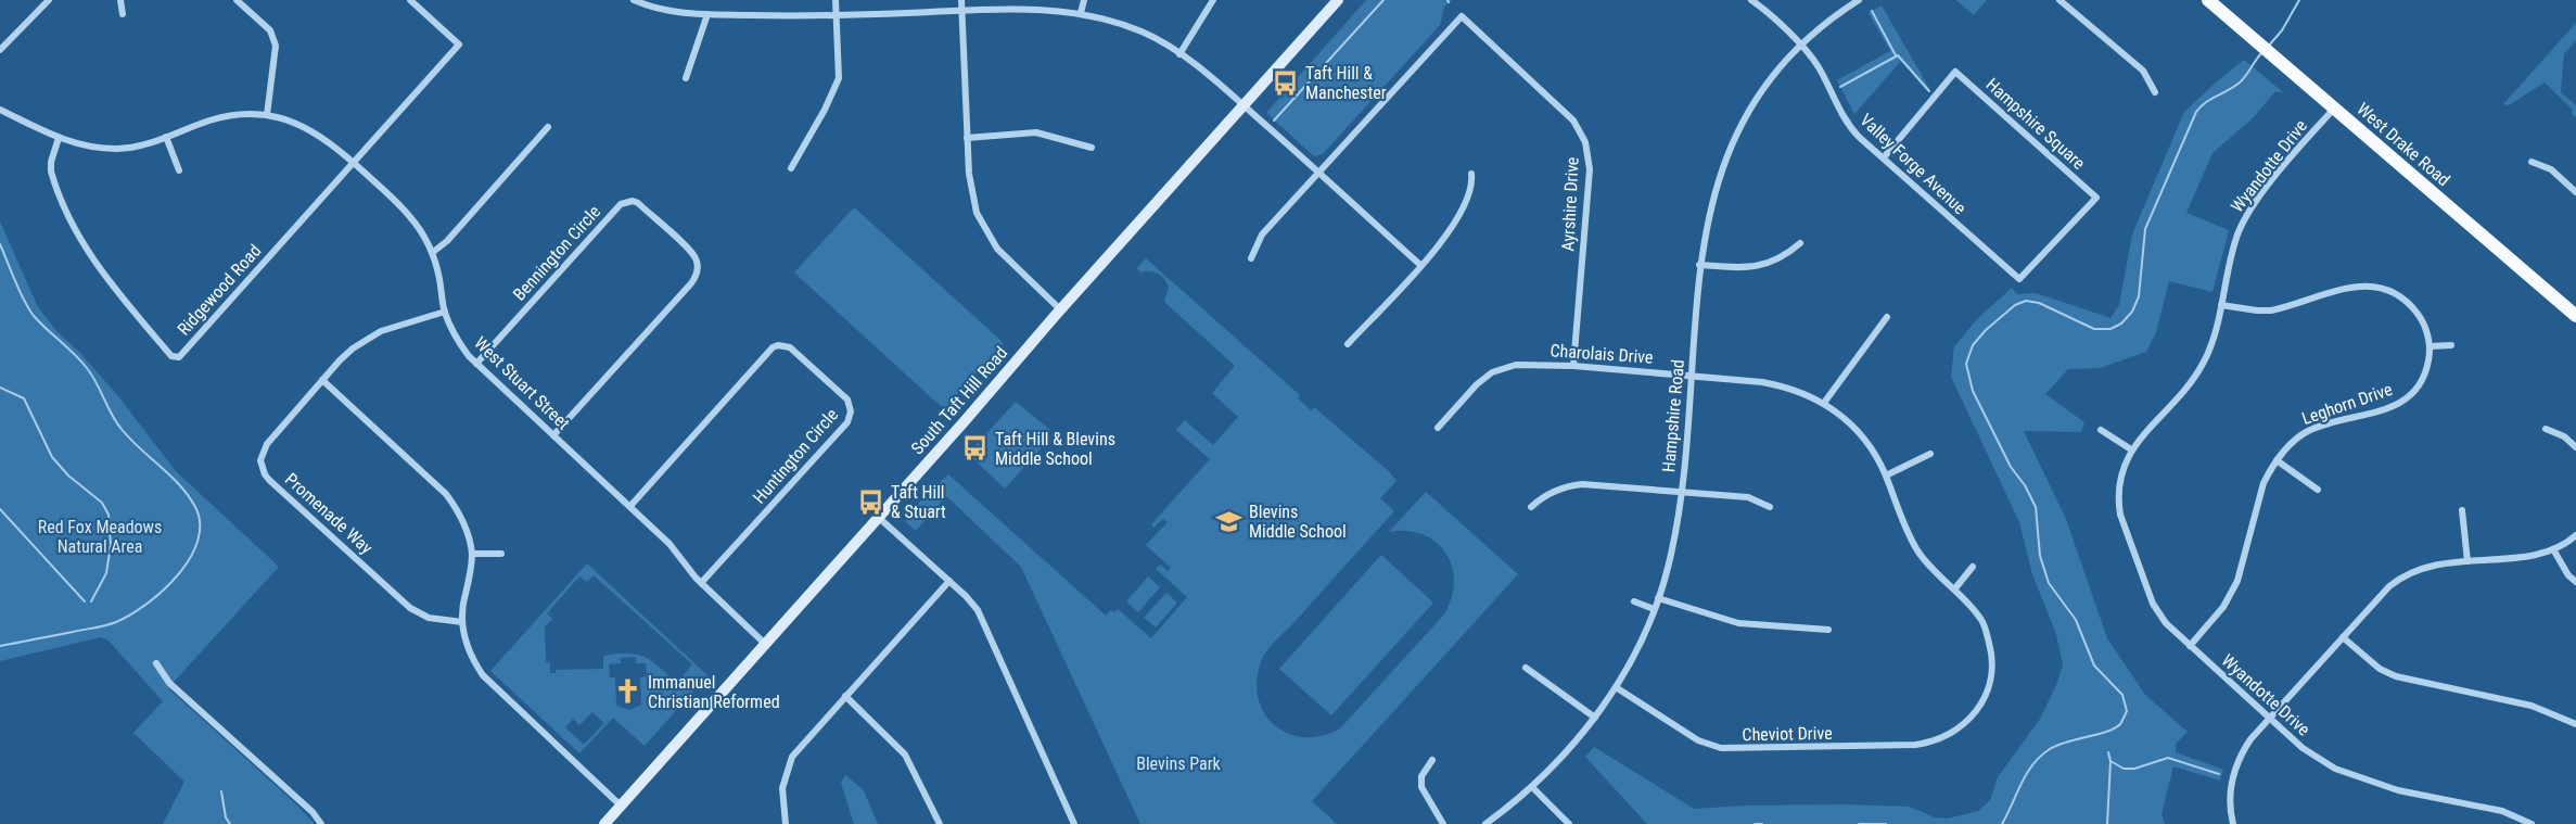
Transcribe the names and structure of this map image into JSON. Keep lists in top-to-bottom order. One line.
{"streets":{"main road":["West Drake Road","South Taft Hill Road"],"street":["Hampshire Square","Valley Forge Avenue","Wyandotte Drive","Ayrshire Drive","Bennington Circle","Ridgewood Road","Charolais Drive","West Stuart Street","Leghorn Drive","Hampshire Road","Huntington Circle","Promenade Way","Cheviot Drive"]},"crossings":[["Hampshire Square","Valley Forge Avenue"],["West Drake Road","Wyandotte Drive"],["Valley Forge Avenue","Hampshire Road"],["Wyandotte Drive","Leghorn Drive"],["Ayrshire Drive","Charolais Drive"],["Bennington Circle","West Stuart Street"],["Ridgewood Road","West Stuart Street"],["Charolais Drive","Hampshire Road"],["Charolais Drive","Cheviot Drive"],["West Stuart Street","South Taft Hill Road"],["West Stuart Street","Huntington Circle"],["West Stuart Street","Promenade Way"],["Hampshire Road","Cheviot Drive"]],"parks":["Red Fox Meadows Natural Area","Blevins Park"],"places":{"bus stop":["Taft Hill & Manchester","Taft Hill & Blevins Middle School","Taft Hill & Stuart"],"school or university":["Blevins Middle School"],"church":["Immanuel Christian Reformed"]}}
